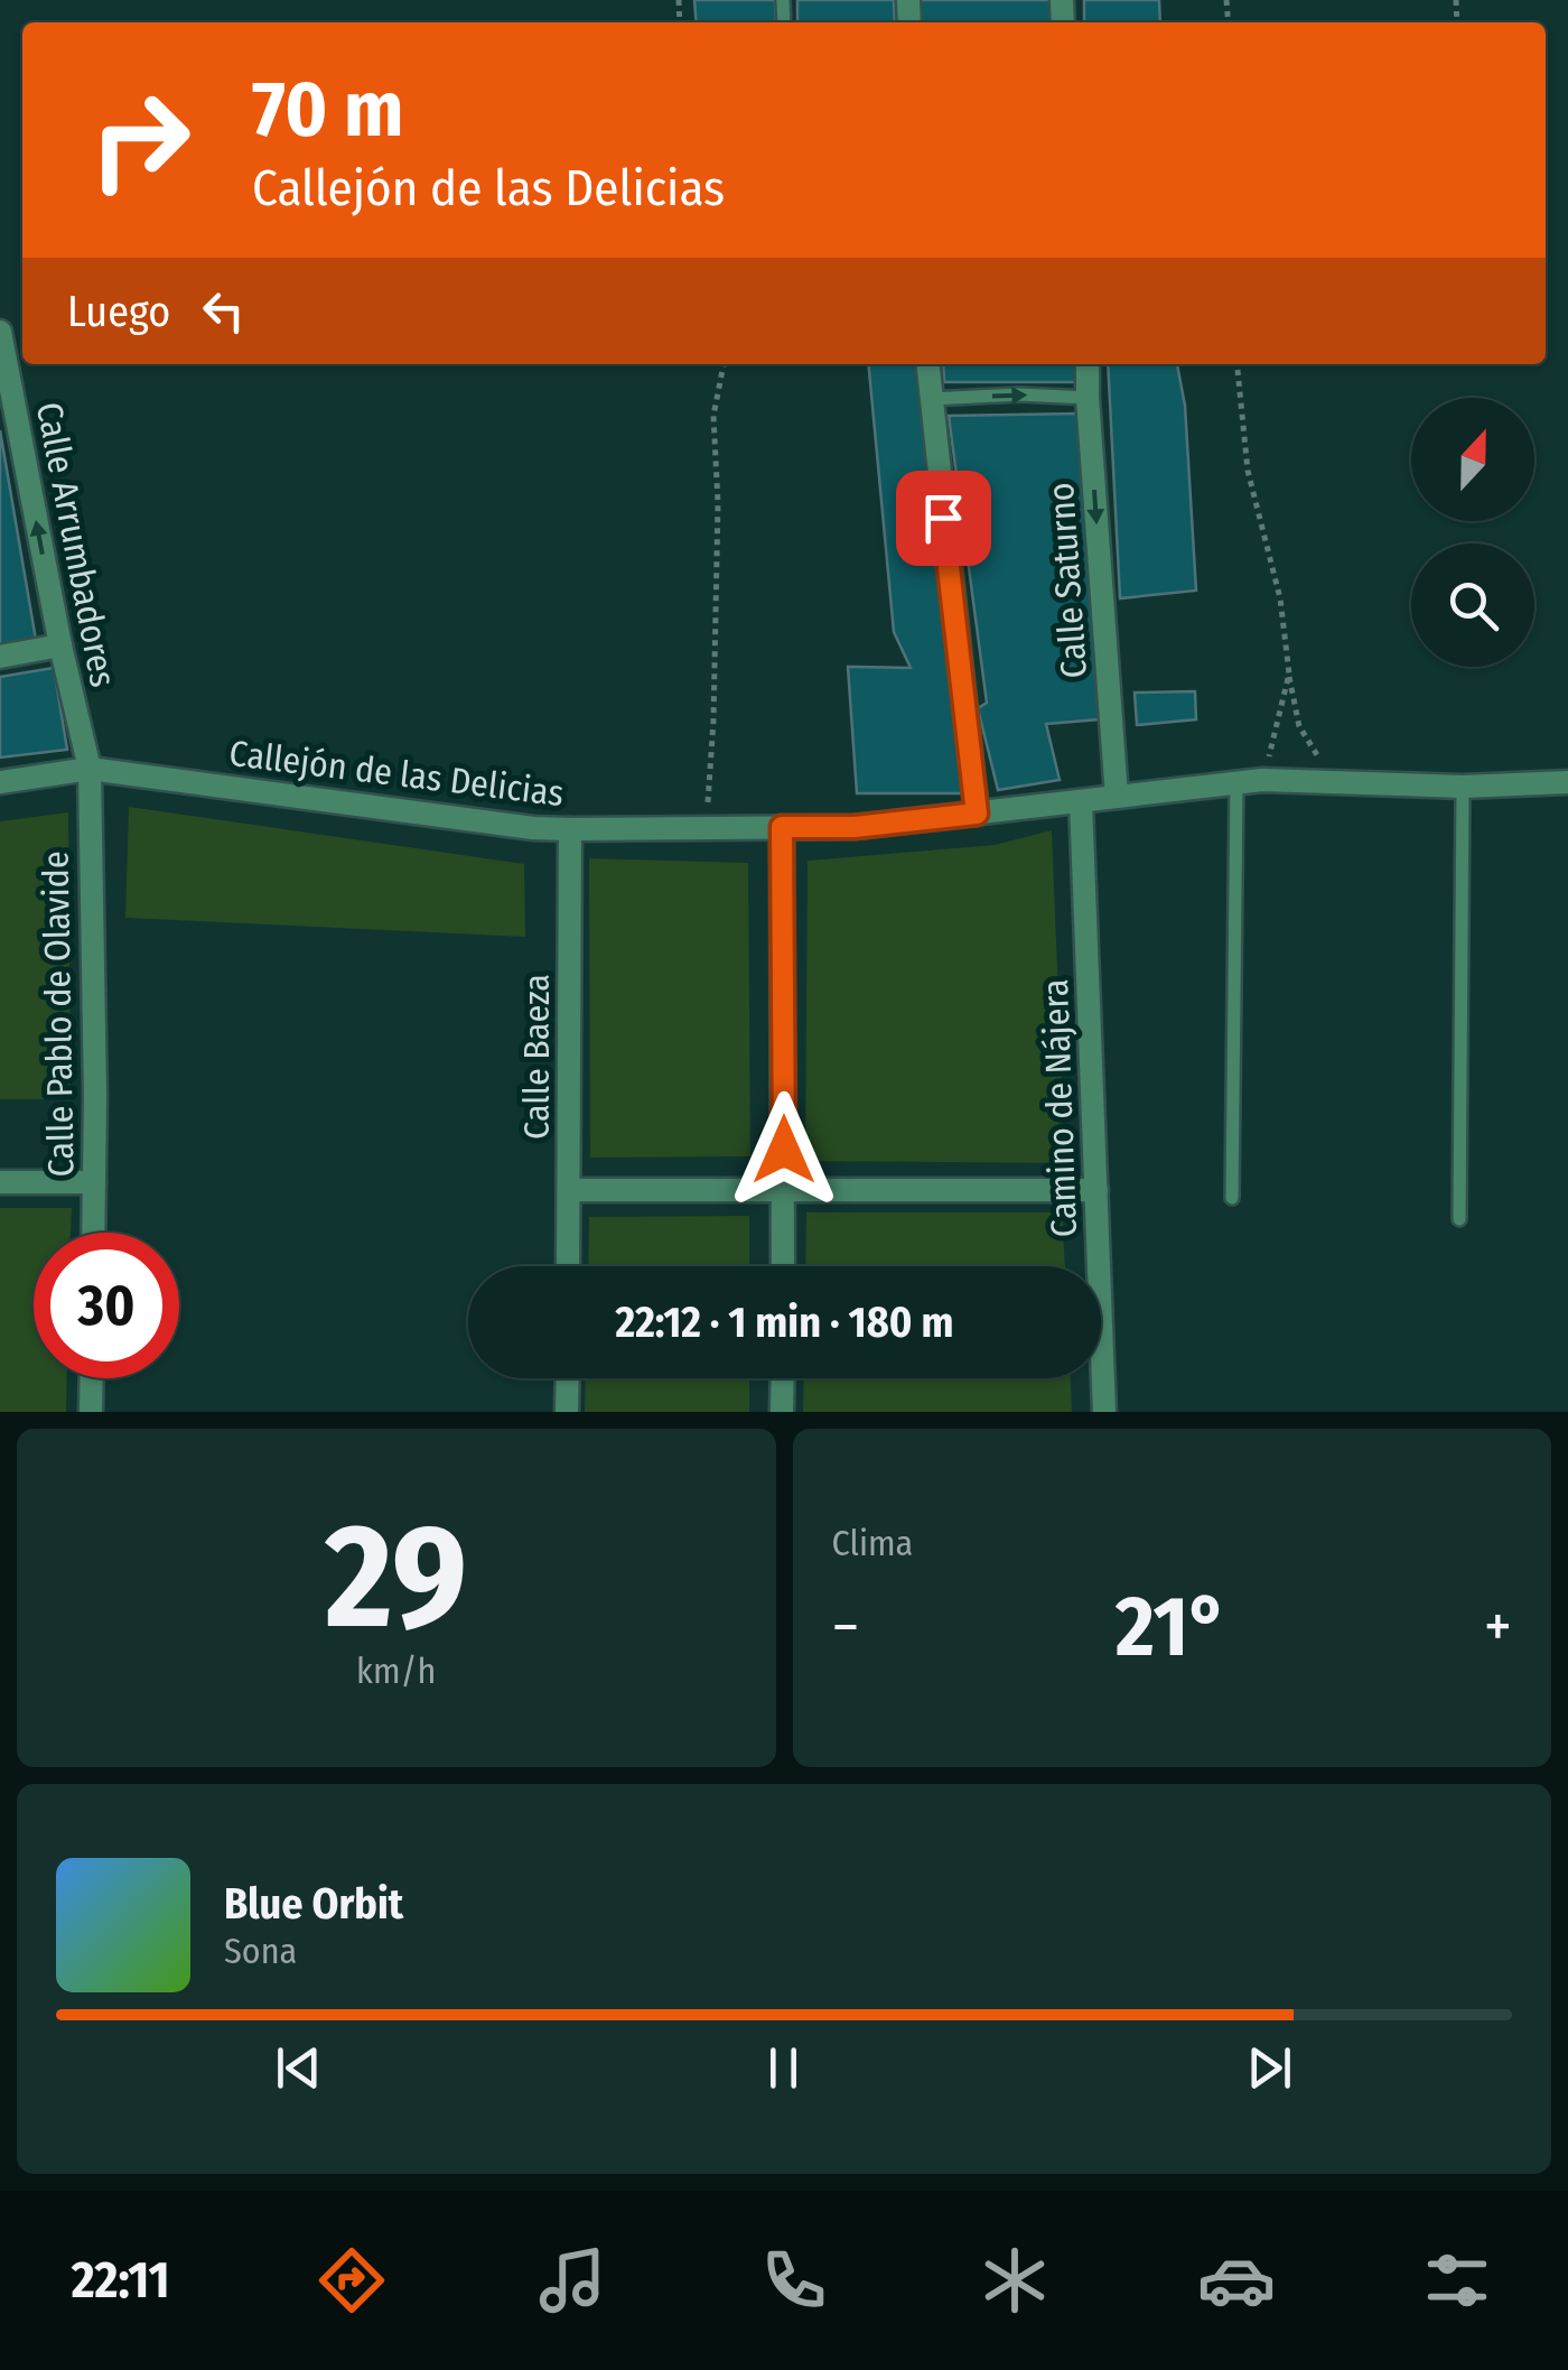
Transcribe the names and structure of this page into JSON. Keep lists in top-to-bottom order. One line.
{"streets":{"street":["Calle Arrumbadores","Calle Saturno","Callejón de las Delicias","Calle Pablo de Olavide","Calle Baeza","Camino de Nájera"]},"crossings":[["Calle Arrumbadores","Callejón de las Delicias"],["Calle Arrumbadores","Calle Pablo de Olavide"],["Calle Saturno","Callejón de las Delicias"],["Callejón de las Delicias","Calle Pablo de Olavide"],["Callejón de las Delicias","Calle Baeza"],["Callejón de las Delicias","Camino de Nájera"]],"one_way":["Calle Arrumbadores"],"north":"top","page":{"turn":["70 m","Callejón de las Delicias"],"then":"Luego","limit":"30","trip":"22:12 · 1 min · 180 m","tile":[["29","km/h"],"Clima"],"heat":["−","21°","+"],"song":["Blue Orbit","Sona"],"tabs":"22:11"}}
